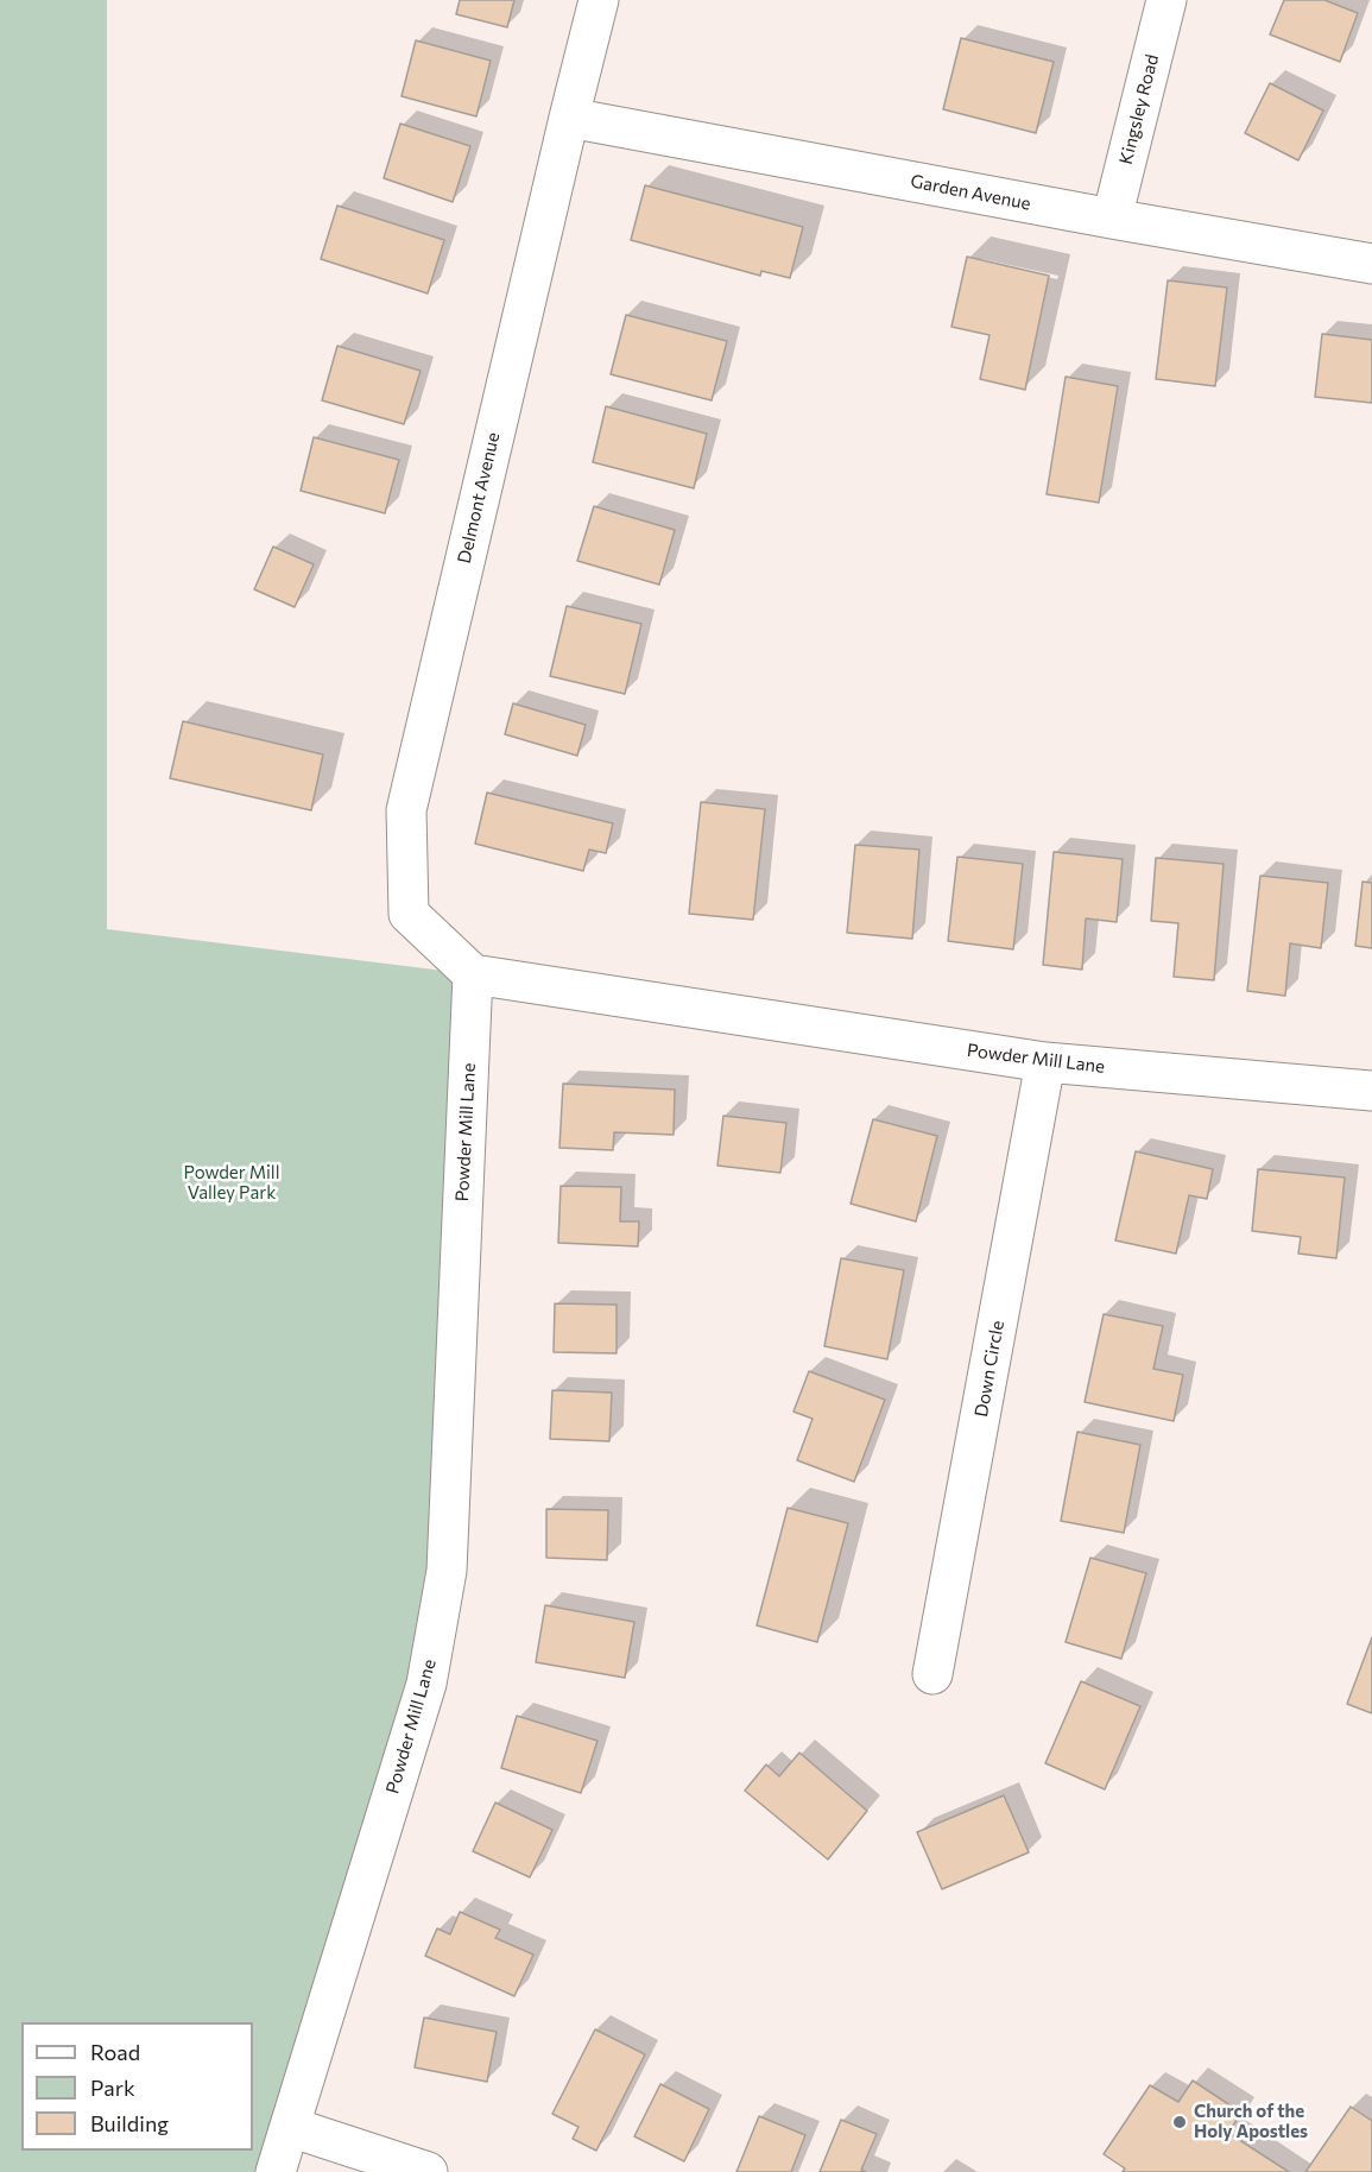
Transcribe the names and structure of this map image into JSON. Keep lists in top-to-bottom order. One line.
{"streets":{"street":["Kingsley Road","Garden Avenue","Delmont Avenue","Powder Mill Lane","Down Circle"]},"crossings":[["Kingsley Road","Garden Avenue"],["Garden Avenue","Delmont Avenue"],["Delmont Avenue","Powder Mill Lane"],["Powder Mill Lane","Down Circle"]],"parks":["Powder Mill Valley Park"],"places":["Church of the Holy Apostles"],"legend":["Road","Park","Building"]}
